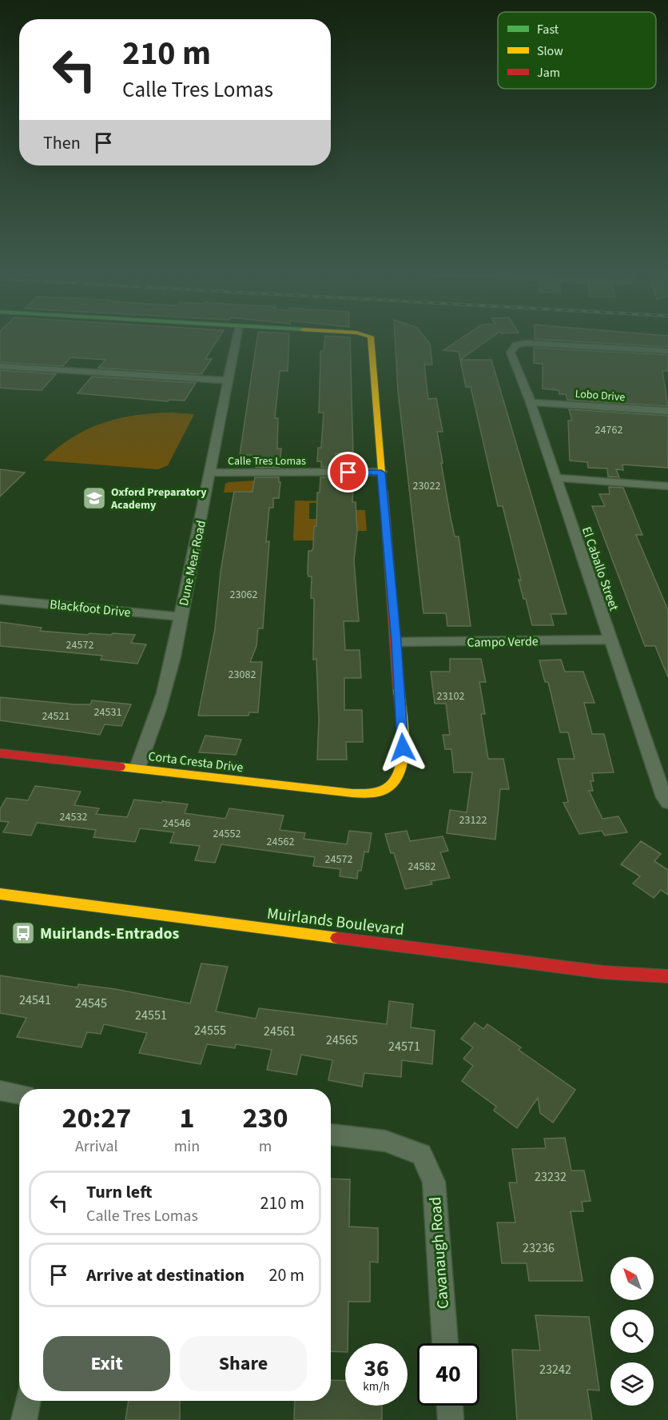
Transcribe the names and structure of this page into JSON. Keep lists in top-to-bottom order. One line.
{"streets":{"street":["Lobo Drive","Calle Tres Lomas","Dune Mear Road","El Caballo Street","Blackfoot Drive","Campo Verde","Corta Cresta Drive","Muirlands Boulevard","Cavanaugh Road"]},"crossings":[["Lobo Drive","El Caballo Street"],["Calle Tres Lomas","Dune Mear Road"],["Dune Mear Road","Blackfoot Drive"],["Dune Mear Road","Corta Cresta Drive"],["El Caballo Street","Campo Verde"],["Campo Verde","Corta Cresta Drive"]],"places":{"school or university":["Oxford Preparatory Academy"],"bus stop":["Muirlands-Entrados"]},"house_numbers":["24762","23022","23062","24572","23082","23102","24531","24521","24532","23122","24546","24552","24562","24572","24582","24541","24545","24551","24555","24561","24565","24571","23232","23236","23242"],"legend":["Fast","Slow","Jam"],"north":"top left","page":{"turn":["210 m","Calle Tres Lomas"],"then":"Then","eta":["20:27","Arrival","1","min","230","m"],"list":[{"name":"Turn left","note":"Calle Tres Lomas","value":"210 m"},{"name":"Arrive at destination","value":"20 m"}],"buttons":["Exit","Share"],"speed":"36 km/h","limit":"40"}}
